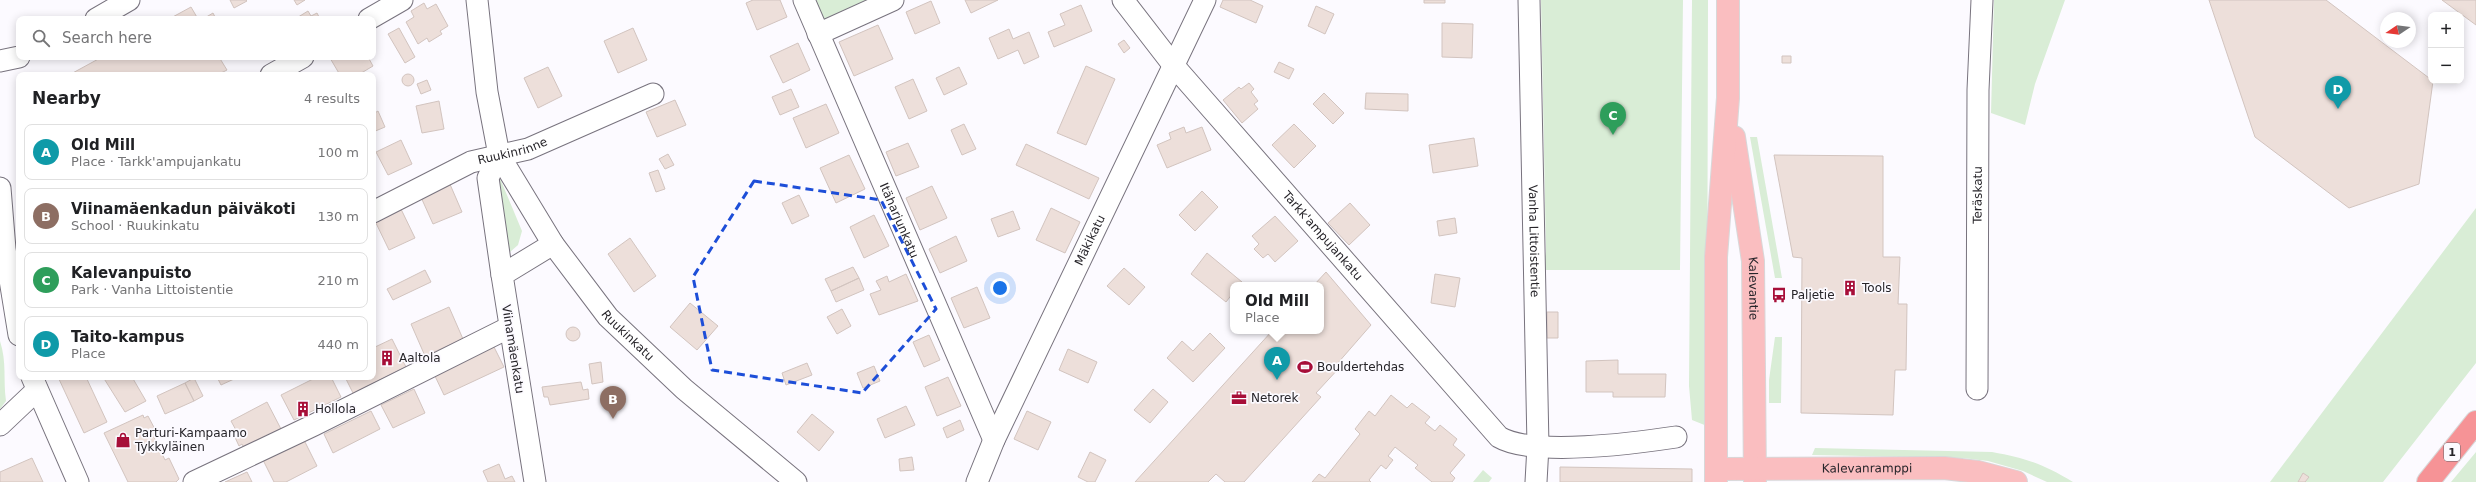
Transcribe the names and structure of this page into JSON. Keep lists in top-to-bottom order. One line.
{"streets":{"highway":["1"],"main road":["Kalevantie","Kalevanramppi"],"street":["Ruukinrinne","Teräskatu","Itäharjunkatu","Tarkk'ampujankatu","Mäkikatu","Vanha Littoistentie","Ruukinkatu","Viinamäenkatu"]},"crossings":[["Ruukinrinne","Ruukinkatu"],["Itäharjunkatu","Mäkikatu"],["Tarkk'ampujankatu","Mäkikatu"],["Tarkk'ampujankatu","Vanha Littoistentie"],["Kalevantie","Kalevanramppi"]],"places":{"building":["Tools","Aaltola","Hollola"],"bus stop":["Paljetie"],"sports":["Bouldertehdas"],"office":["Netorek"],"shop":["Parturi-Kampaamo Tykkyläinen"]},"north":"left","page":{"map_buttons":["+","−"],"search":"Search here","heading":["Nearby","4 results"],"pins":["D","C","A","B"],"list":[{"mark":"A","name":"Old Mill","note":"Place · Tarkk'ampujankatu","value":"100 m"},{"mark":"B","name":"Viinamäenkadun päiväkoti","note":"School · Ruukinkatu","value":"130 m"},{"mark":"C","name":"Kalevanpuisto","note":"Park · Vanha Littoistentie","value":"210 m"},{"mark":"D","name":"Taito-kampus","note":"Place","value":"440 m"}],"popup":["Old Mill","Place"]}}
